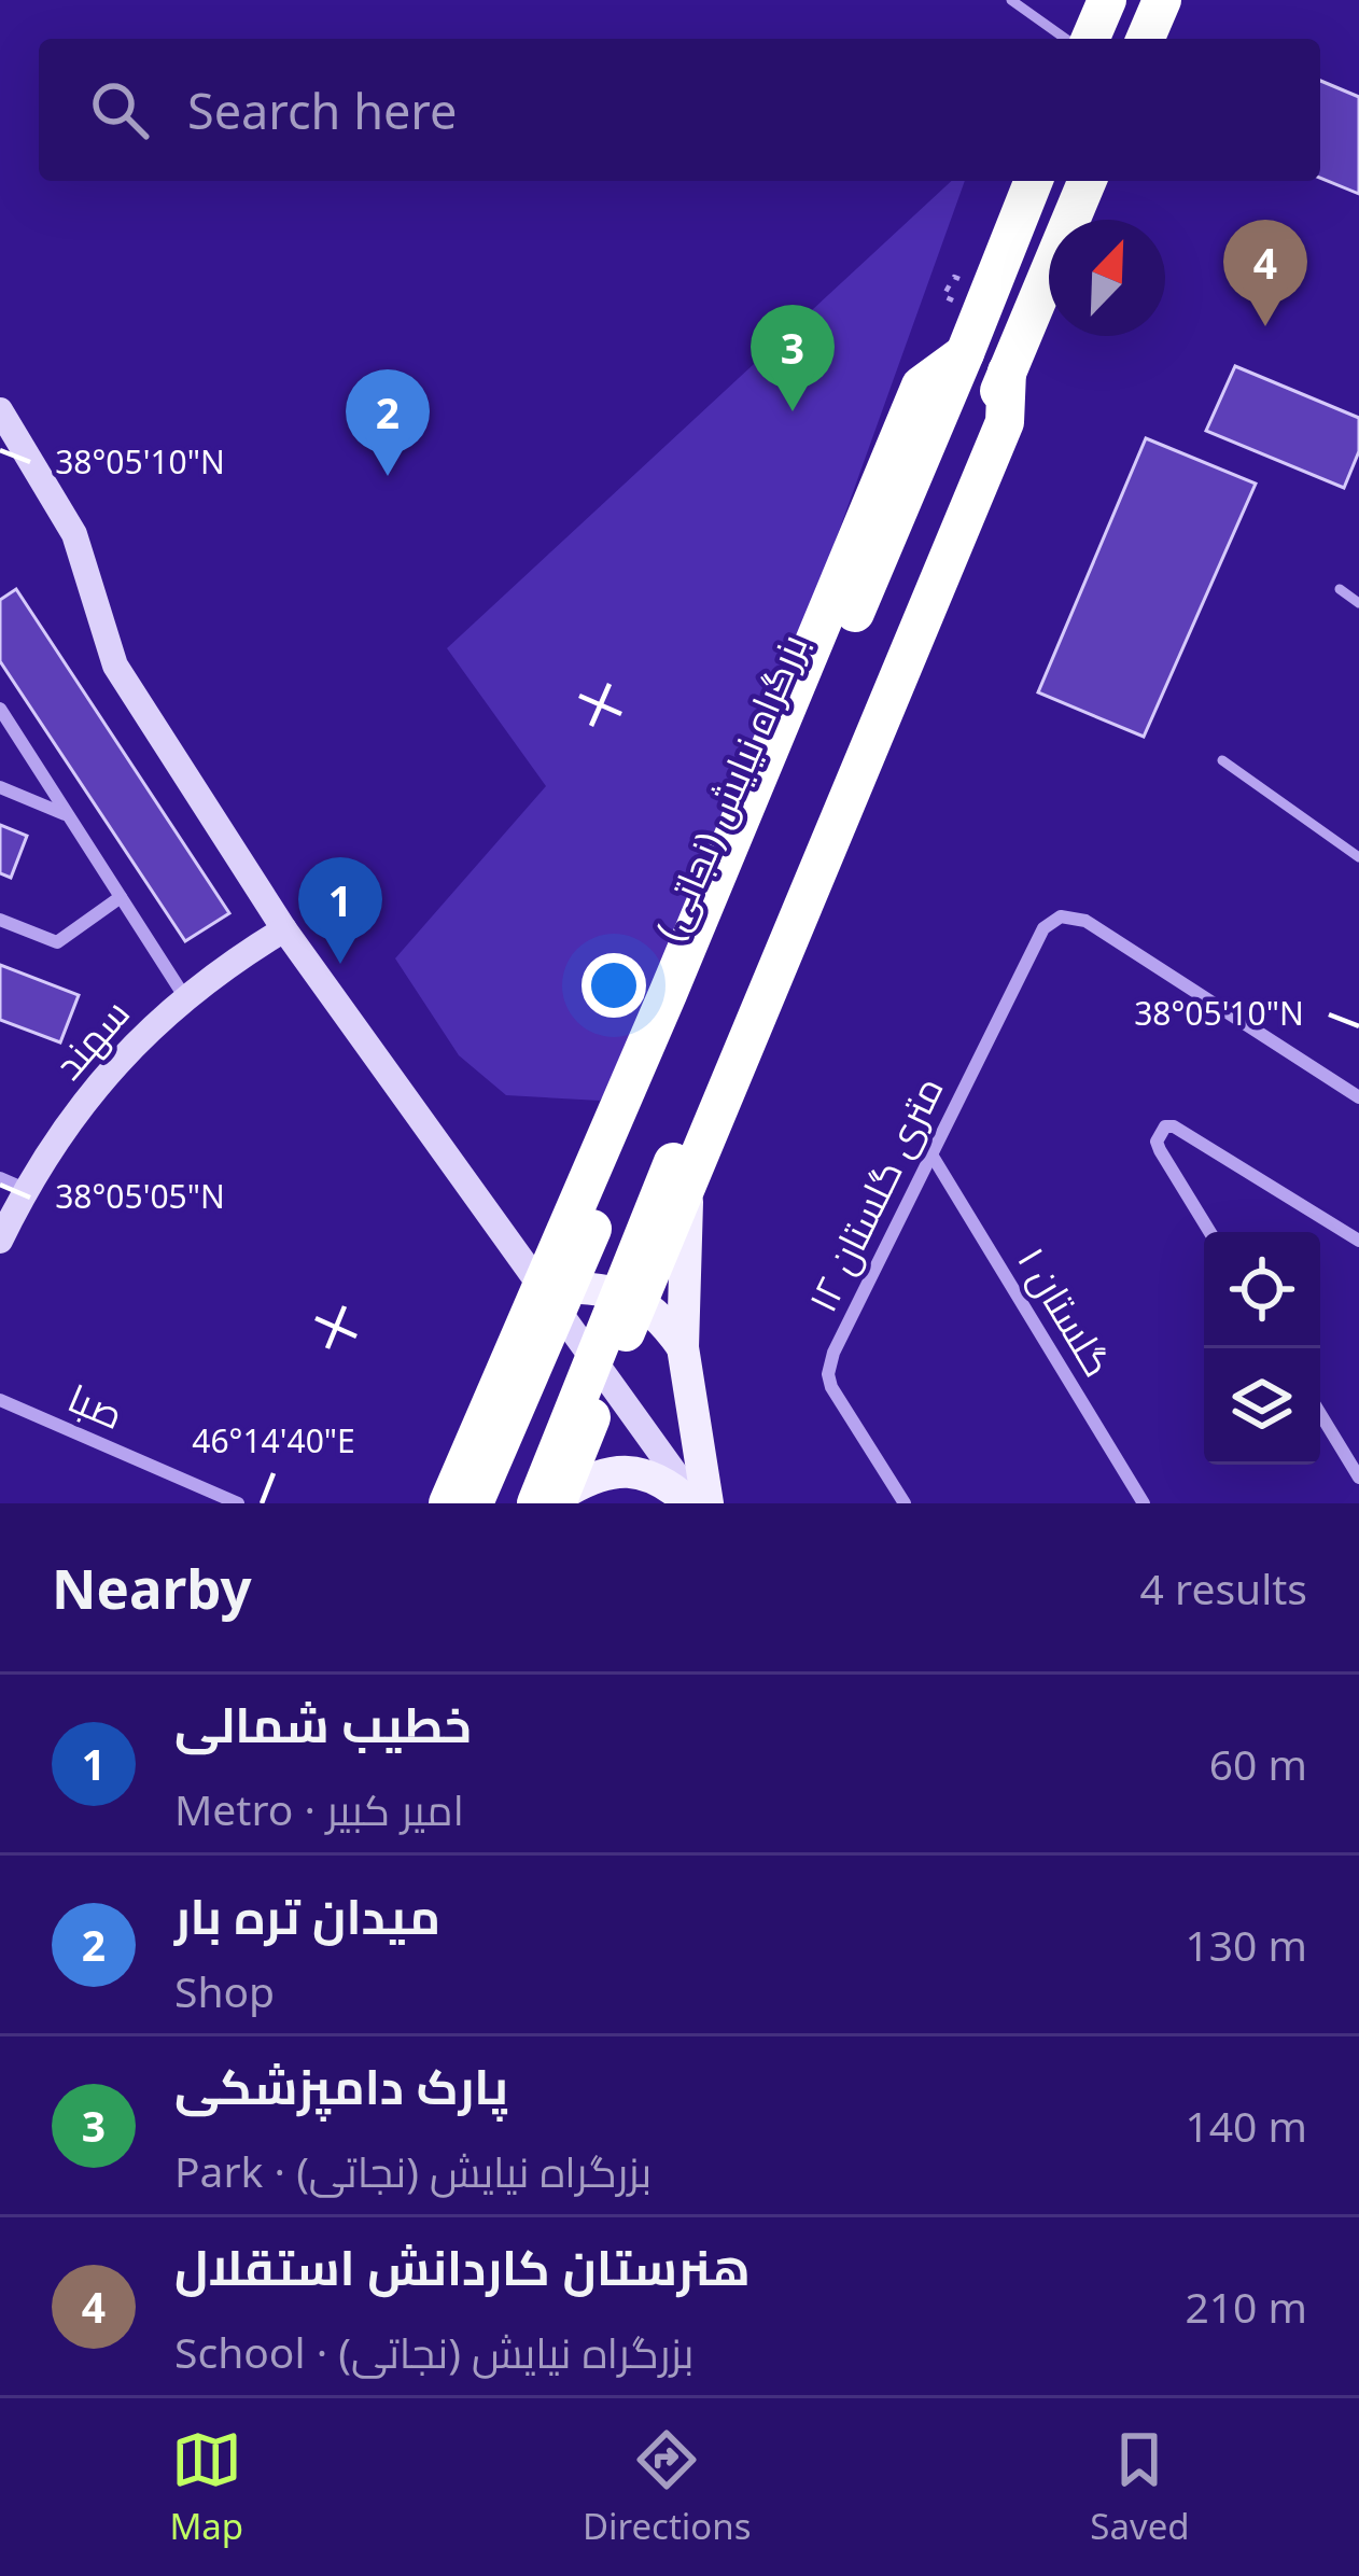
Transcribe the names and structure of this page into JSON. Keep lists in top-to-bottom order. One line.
{"streets":{"highway":["بزرگراه نیایش (نجاتی)"],"main road":["سهند"],"street":["۱۲ متری گلستان","گلستان ۱","صبا"]},"crossings":[["۱۲ متری گلستان","گلستان ۱"]],"north":"top right","page":{"search":"Search here","pins":["4","3","2","1"],"heading":["Nearby","4 results"],"list":[{"mark":"1","name":"خطیب شمالی","note":"Metro · امیر کبیر","value":"60 m"},{"mark":"2","name":"میدان تره بار","note":"Shop","value":"130 m"},{"mark":"3","name":"پارک دامپزشکی","note":"Park · بزرگراه نیایش (نجاتی)","value":"140 m"},{"mark":"4","name":"هنرستان کاردانش استقلال","note":"School · بزرگراه نیایش (نجاتی)","value":"210 m"}],"nav":["Map","Directions","Saved"]},"coordinates":["38°05'10\"N","38°05'05\"N","46°14'40\"E"]}
